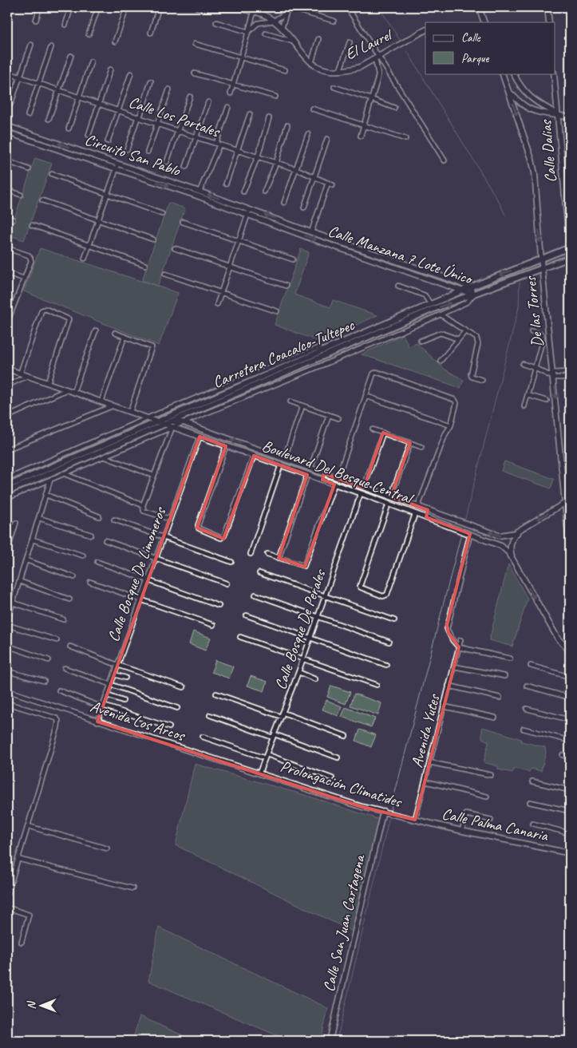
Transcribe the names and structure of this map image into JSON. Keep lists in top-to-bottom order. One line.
{"streets":{"main road":["Carretera Coacalco-Tultepec"],"street":["El Laurel","Calle Los Portales","Calle Dalias","Circuito San Pablo","Calle Manzana 7 Lote Único","De las Torres","Boulevard Del Bosque Central","Calle Bosque De Limoneros","Calle Bosque De Perales","Avenida Los Arcos","Avenida Yutes","Prolongación Climatides","Calle Palma Canaria","Calle San Juan Cartagena"]},"crossings":[["Calle Dalias","Carretera Coacalco-Tultepec"],["Circuito San Pablo","Calle Manzana 7 Lote Único"],["Calle Manzana 7 Lote Único","Carretera Coacalco-Tultepec"],["De las Torres","Carretera Coacalco-Tultepec"],["Carretera Coacalco-Tultepec","Boulevard Del Bosque Central"],["Boulevard Del Bosque Central","Calle Bosque De Limoneros"],["Boulevard Del Bosque Central","Calle Bosque De Perales"],["Calle Bosque De Limoneros","Avenida Los Arcos"],["Calle Bosque De Perales","Avenida Los Arcos"],["Calle Bosque De Perales","Prolongación Climatides"],["Avenida Los Arcos","Prolongación Climatides"],["Avenida Yutes","Prolongación Climatides"],["Avenida Yutes","Calle Palma Canaria"],["Prolongación Climatides","Calle Palma Canaria"],["Prolongación Climatides","Calle San Juan Cartagena"]],"one_way":["De las Torres"],"legend":["Calle","Parque"],"north":"left"}
